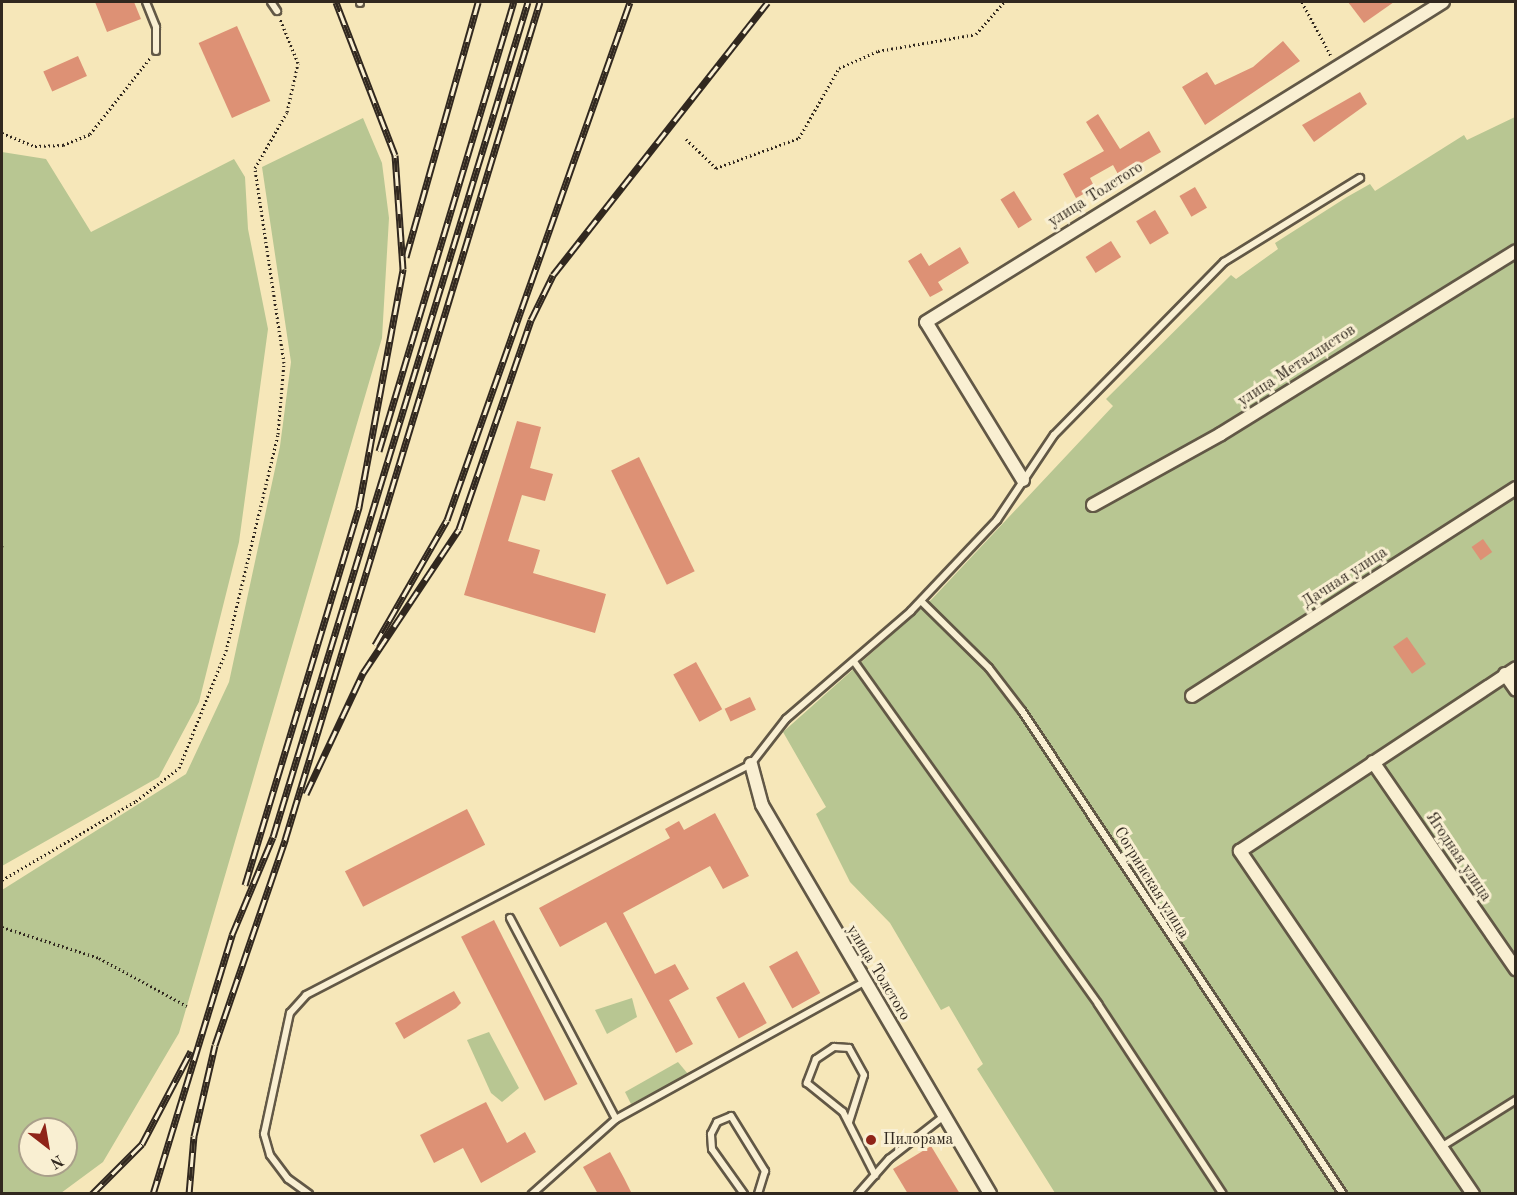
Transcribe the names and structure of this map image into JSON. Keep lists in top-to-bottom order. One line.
{"streets":{"street":["улица Толстого","улица Металлистов","Дачная улица","Ягодная улица"],"lane":["Согринская улица"]},"places":["Пилорама"],"north":"bottom right"}
